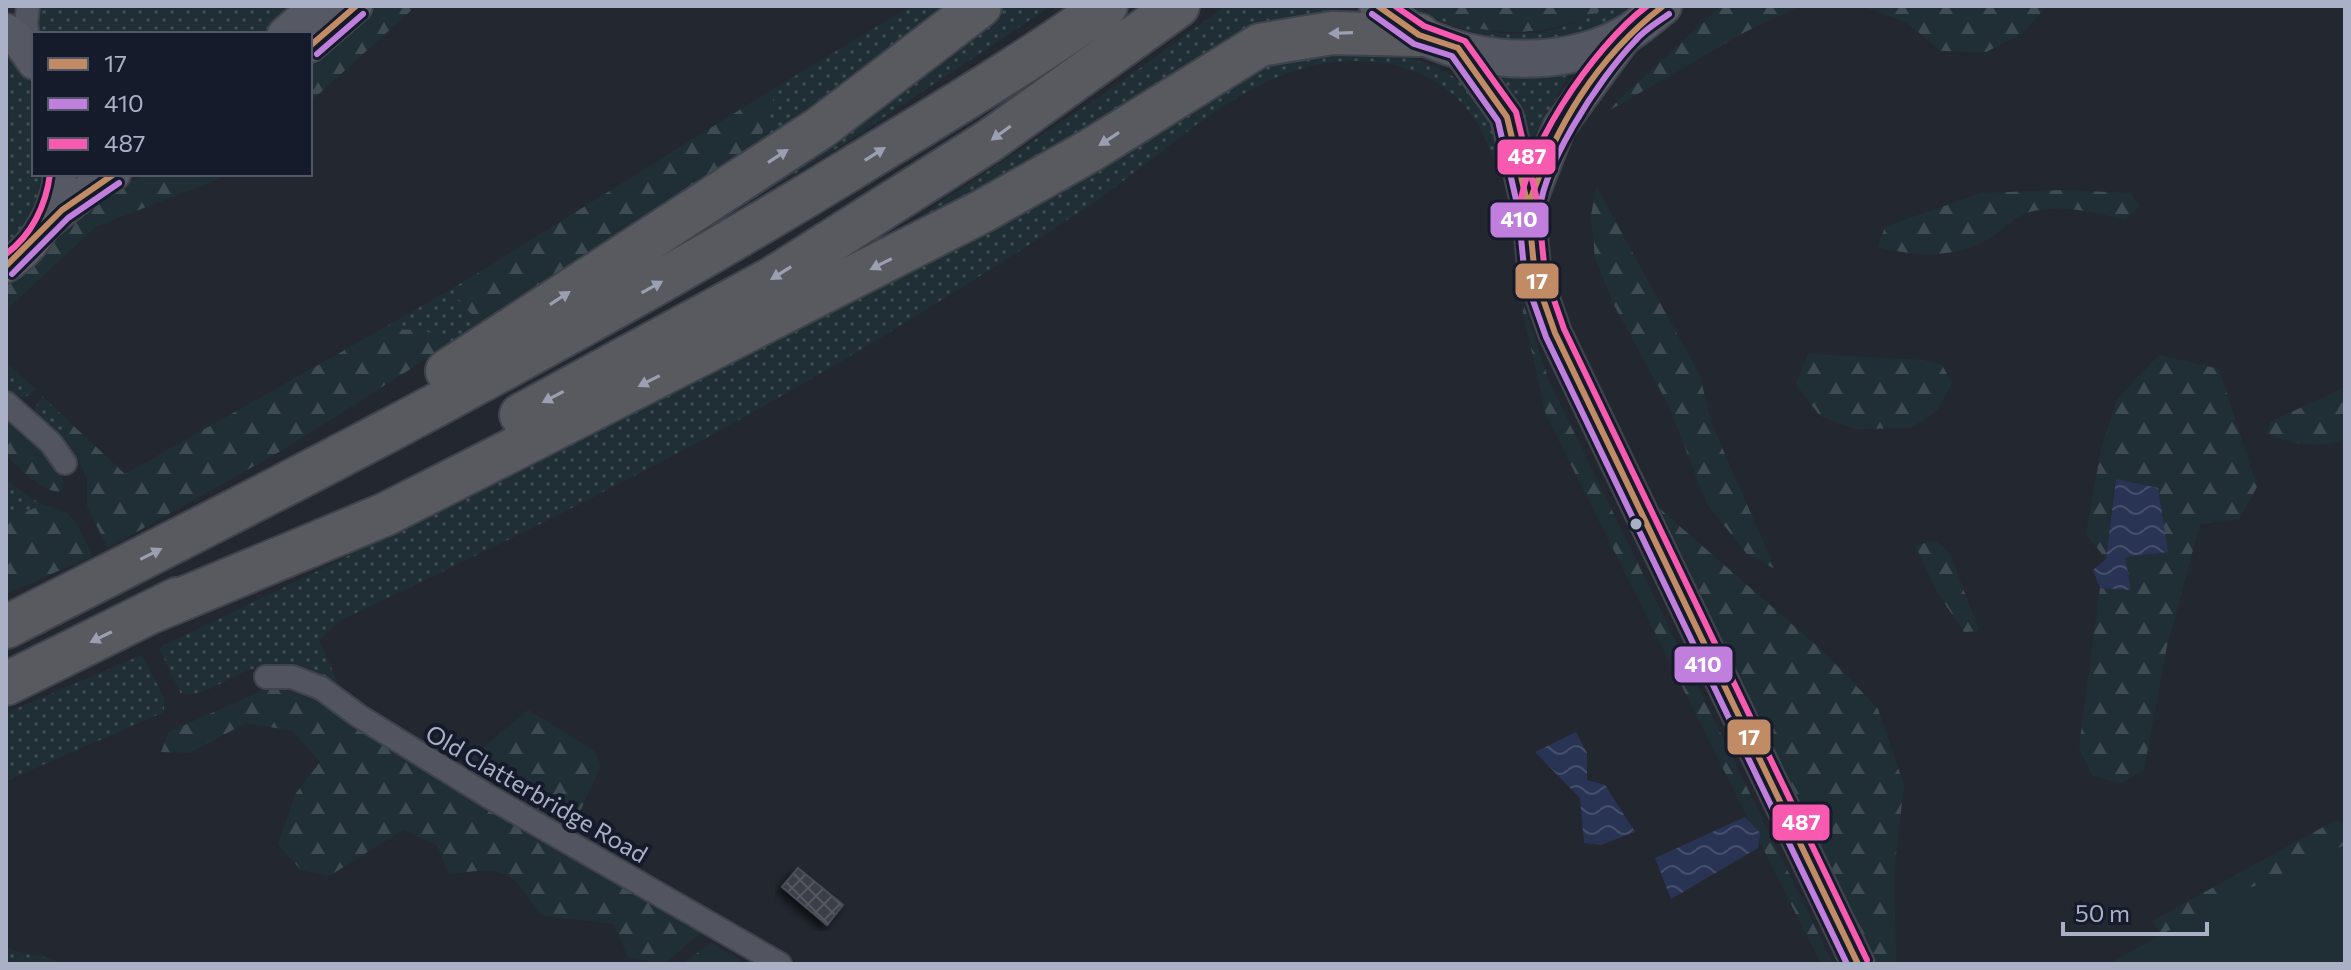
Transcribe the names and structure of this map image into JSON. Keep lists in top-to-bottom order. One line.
{"streets":{"street":["Old Clatterbridge Road"]},"lines":["transit line 17","transit line 487","transit line 410"],"legend":["17","410","487"],"scale_bar":"50 m"}
